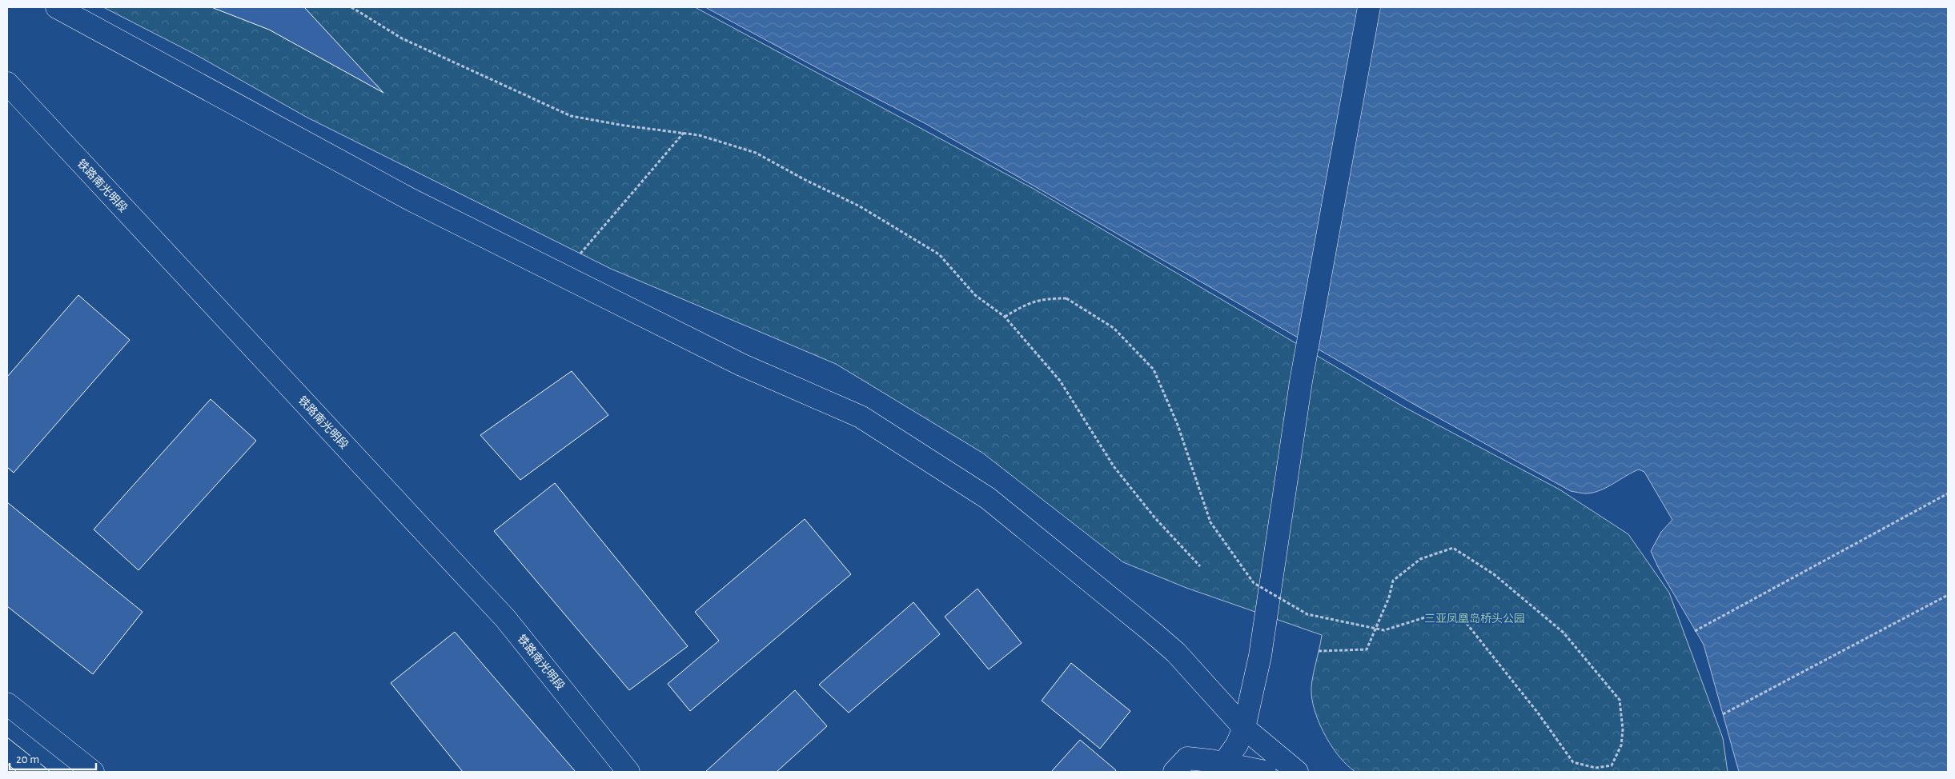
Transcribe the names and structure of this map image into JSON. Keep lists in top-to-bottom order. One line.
{"streets":{"street":["铁路南光明段"]},"parks":["三亚凤凰岛桥头公园"],"scale_bar":"20 m"}
